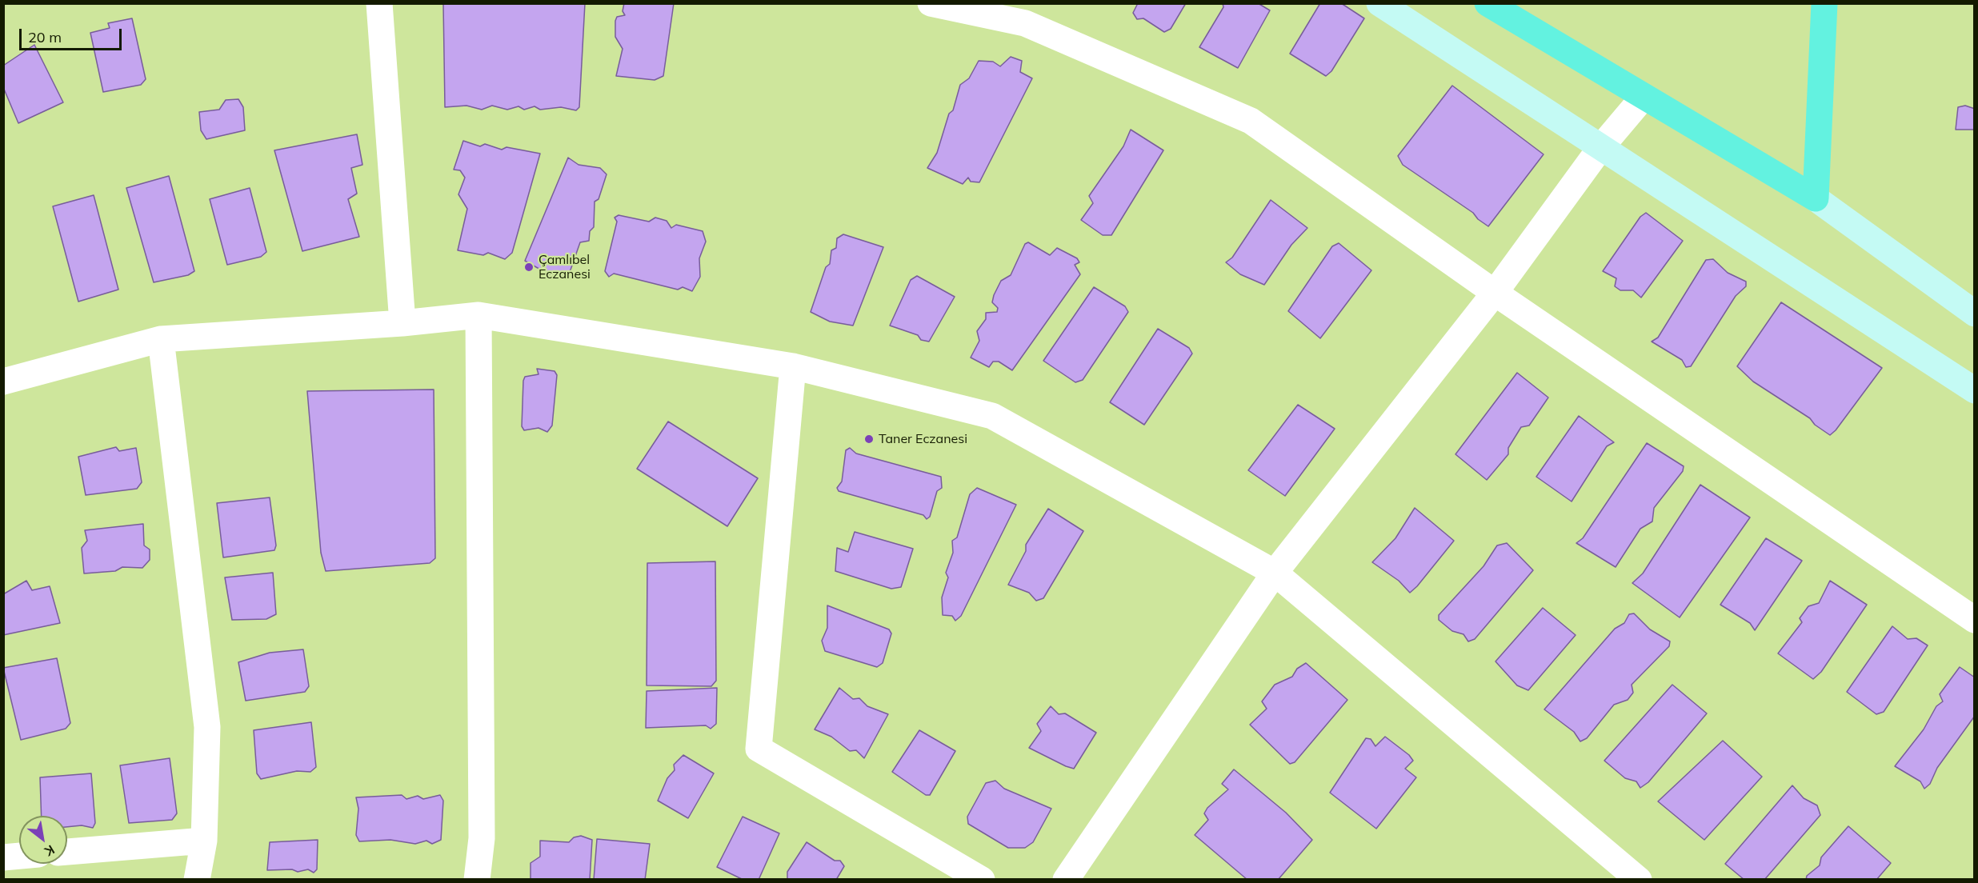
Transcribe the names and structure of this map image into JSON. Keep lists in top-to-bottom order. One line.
{"places":["Çamlıbel Eczanesi","Taner Eczanesi"],"scale_bar":"20 m","north":"bottom right"}
